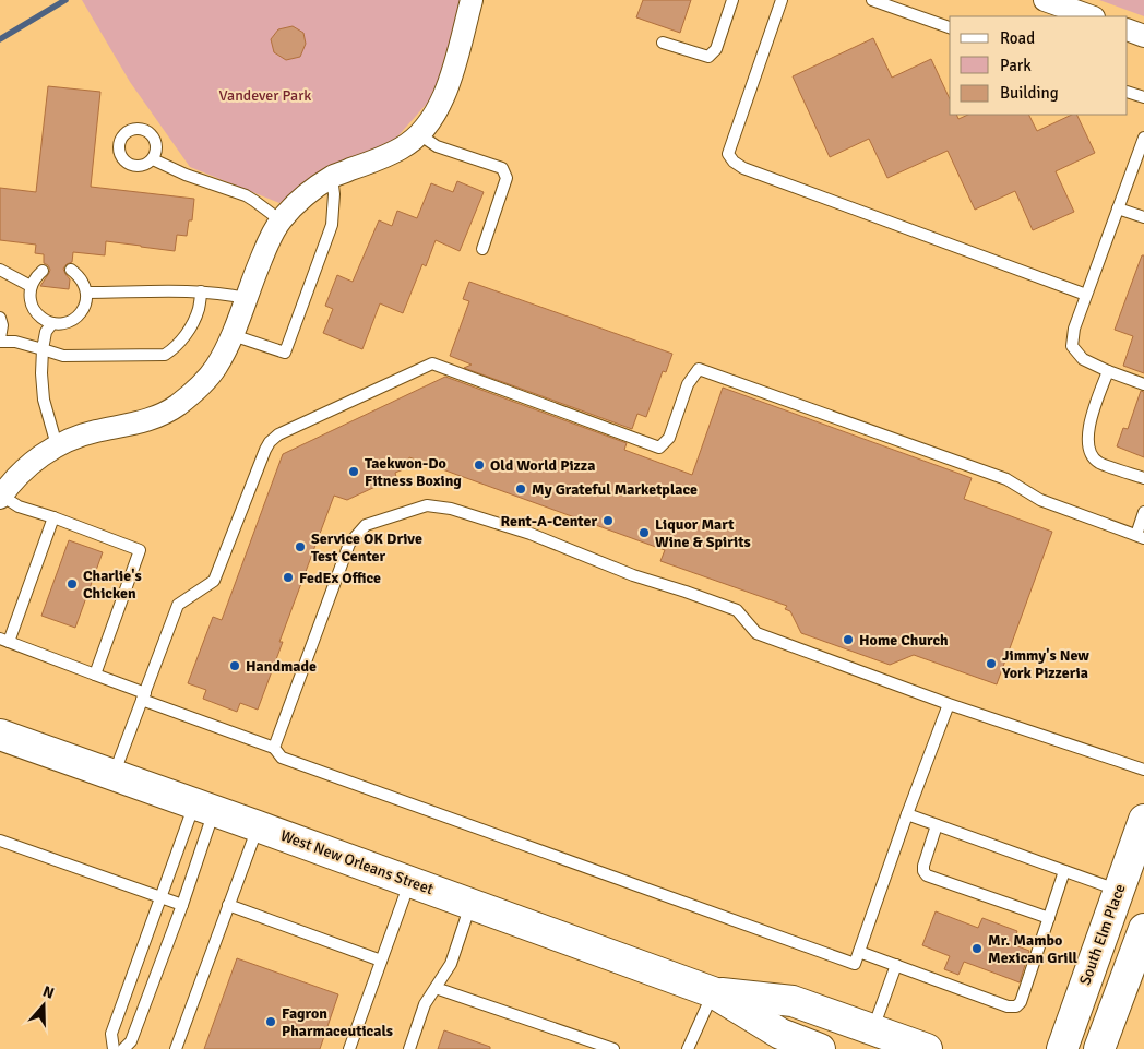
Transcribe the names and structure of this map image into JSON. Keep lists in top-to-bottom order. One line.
{"streets":{"main road":["West New Orleans Street","South Elm Place"]},"parks":["Vandever Park"],"places":["Old World Pizza","Taekwon-Do Fitness Boxing","My Grateful Marketplace","Rent-A-Center","Liquor Mart Wine & Spirits","Service OK Drive Test Center","FedEx Office","Charlie's Chicken","Home Church","Jimmy's New York Pizzeria","Handmade","Mr. Mambo Mexican Grill","Fagron Pharmaceuticals"],"legend":["Road","Park","Building"],"north":"top"}
